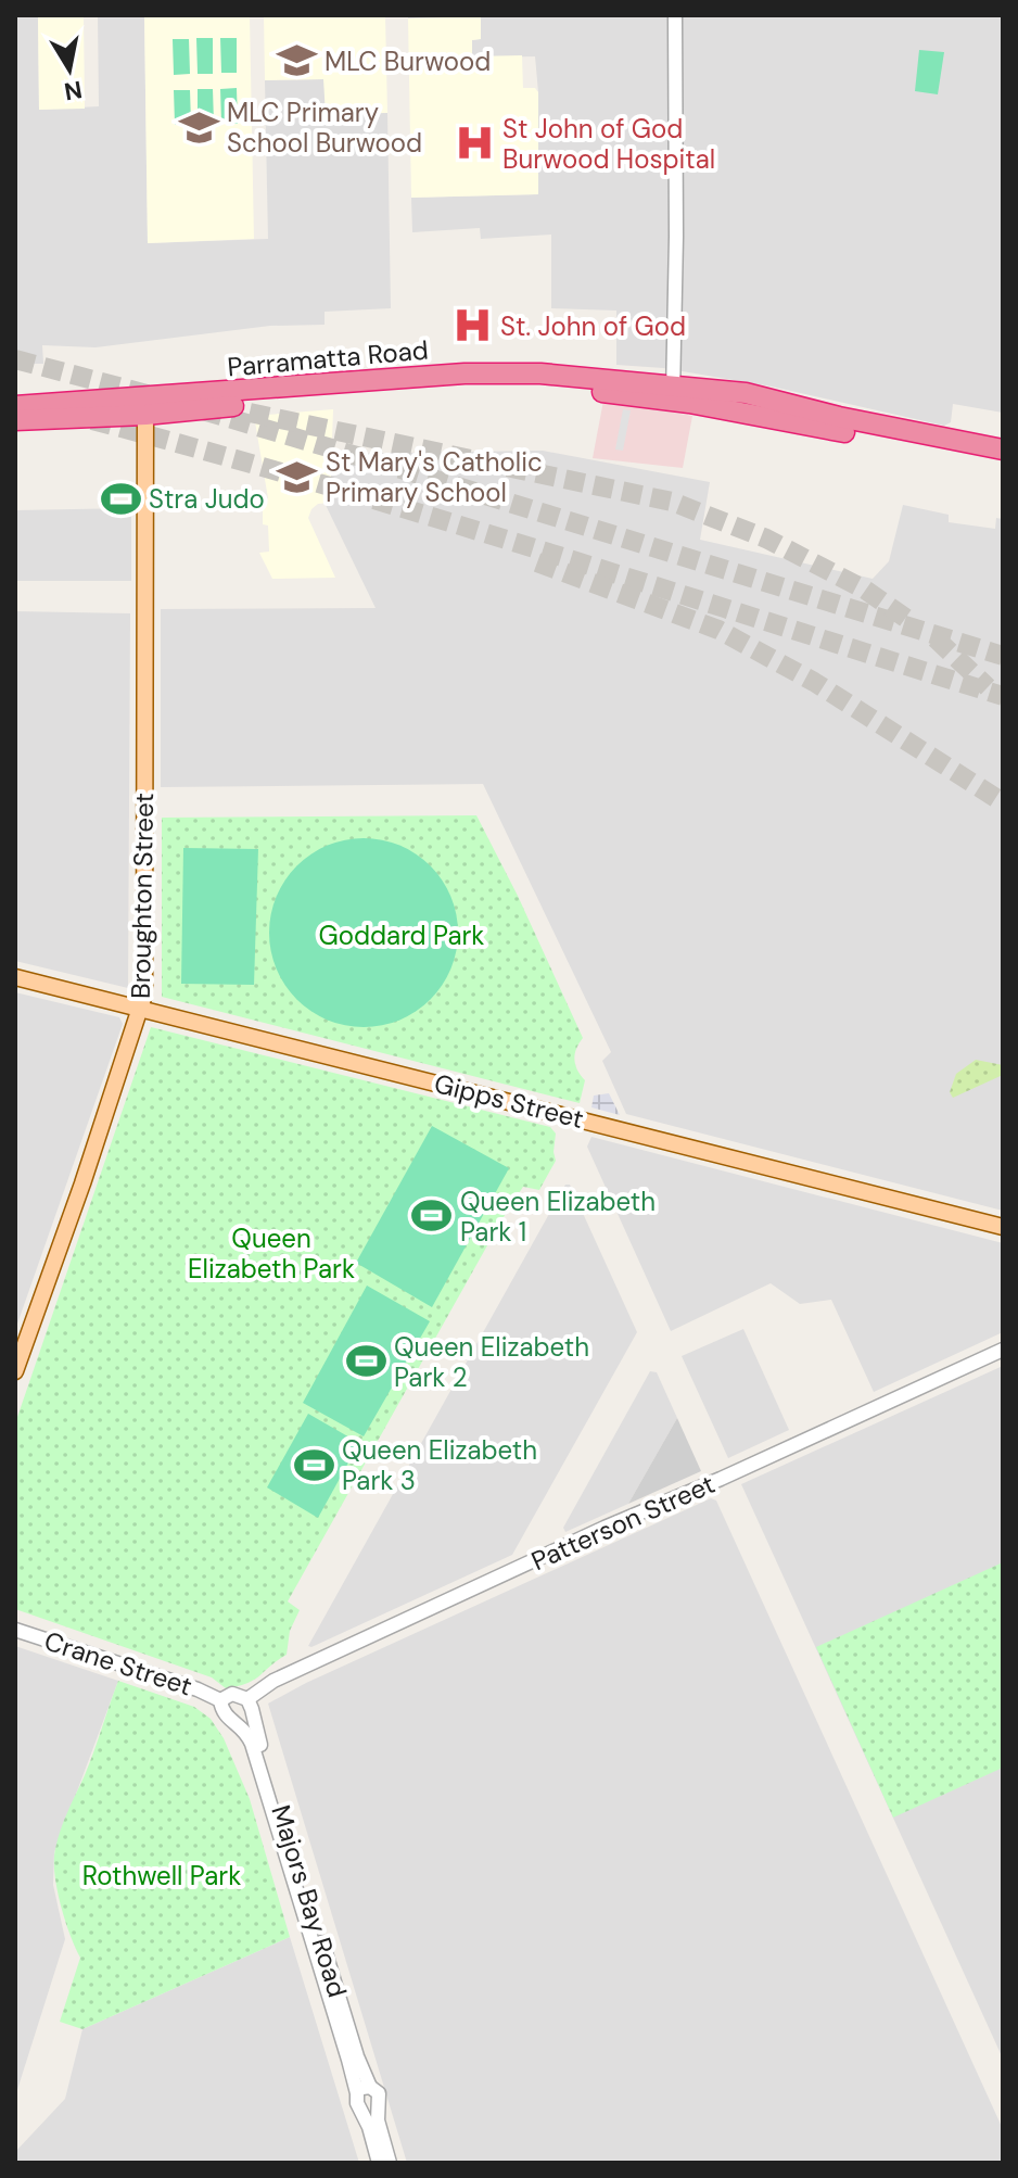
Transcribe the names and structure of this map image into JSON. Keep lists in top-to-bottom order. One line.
{"streets":{"highway":["Parramatta Road"],"main road":["Broughton Street","Gipps Street"],"street":["Patterson Street","Crane Street","Majors Bay Road"]},"crossings":[["Parramatta Road","Broughton Street"],["Broughton Street","Gipps Street"],["Patterson Street","Majors Bay Road"],["Crane Street","Majors Bay Road"]],"parks":["Goddard Park","Queen Elizabeth Park","Rothwell Park"],"places":{"school or university":["MLC Burwood","MLC Primary School Burwood","St Mary's Catholic Primary School"],"hospital":["St John of God Burwood Hospital","St. John of God"],"sports":["Stra Judo","Queen Elizabeth Park 1","Queen Elizabeth Park 2","Queen Elizabeth Park 3"]},"north":"bottom"}
